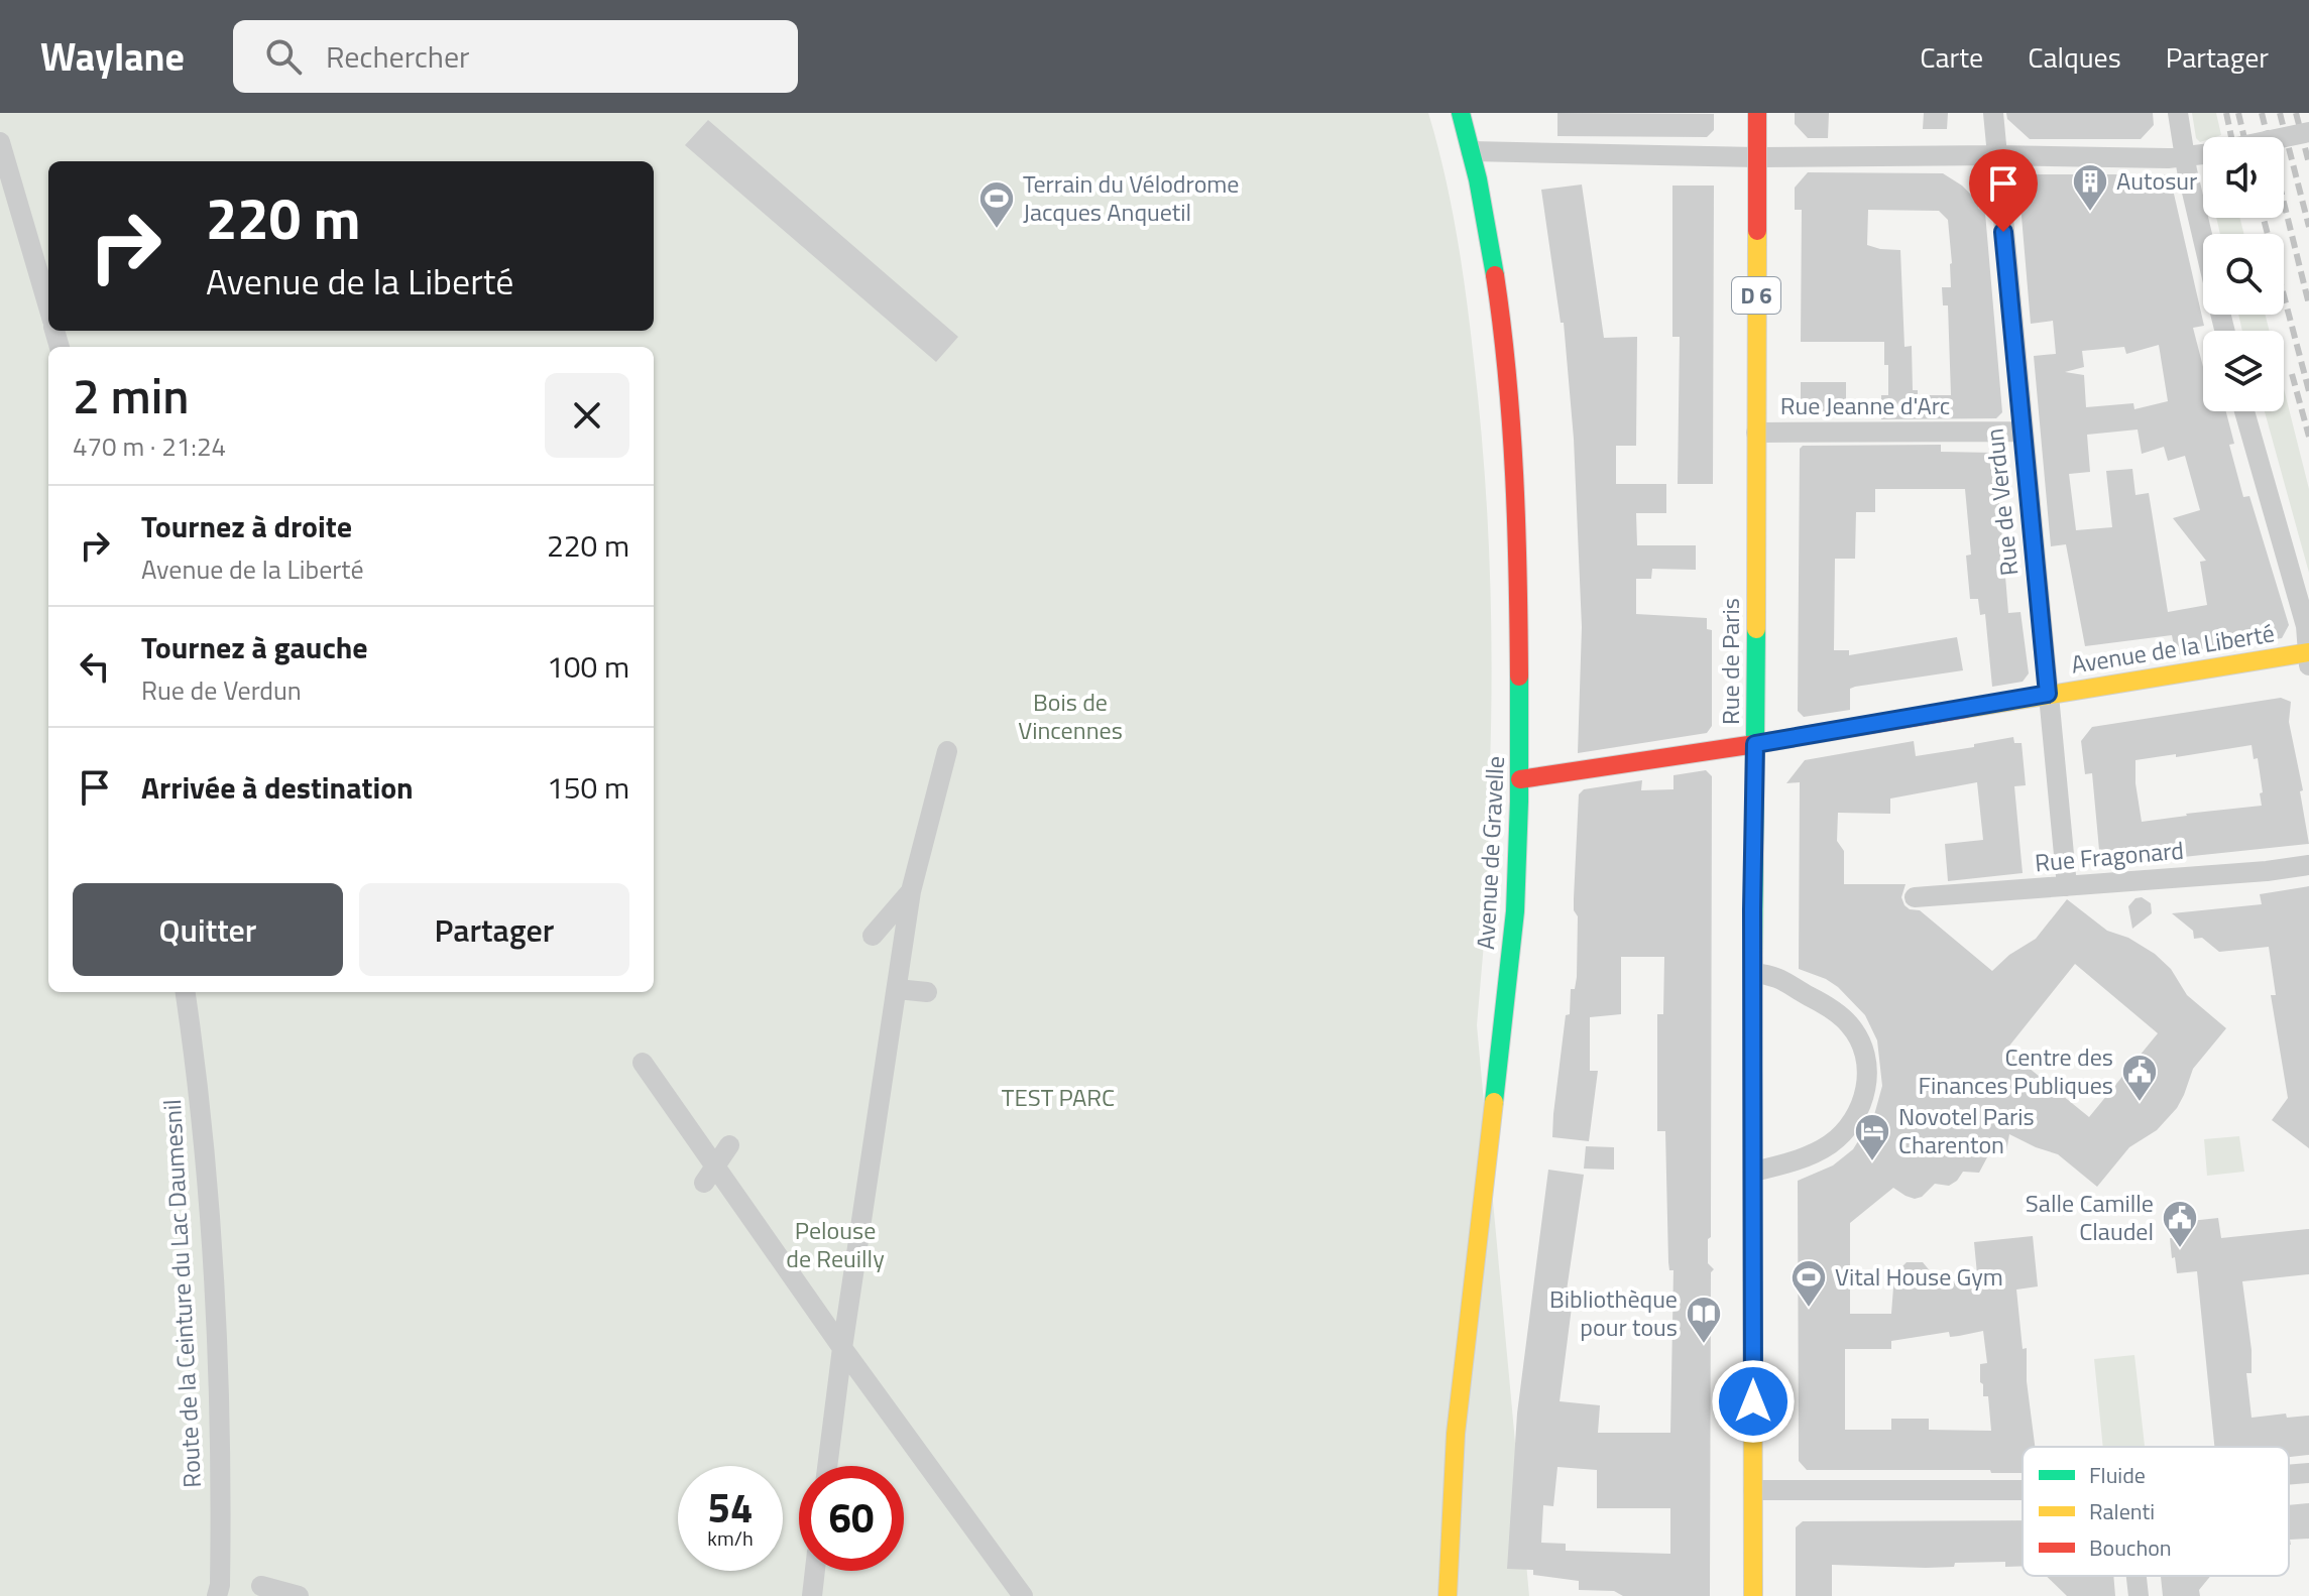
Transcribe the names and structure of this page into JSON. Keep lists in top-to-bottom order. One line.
{"streets":{"main road":["D 6","Avenue de la Liberté","Rue de Paris","Avenue de Gravelle"],"street":["Rue Jeanne d'Arc","Rue de Verdun","Rue Fragonard","Route de la Ceinture du Lac Daumesnil"]},"crossings":[["Rue Jeanne d'Arc","Rue de Verdun"],["Rue Jeanne d'Arc","Rue de Paris"],["Rue de Verdun","Avenue de la Liberté"],["Rue de Verdun","Rue Fragonard"],["Avenue de la Liberté","Rue de Paris"],["Avenue de la Liberté","Avenue de Gravelle"]],"parks":["Bois de Vincennes","TEST PARC","Pelouse de Reuilly"],"places":{"building":["Autosur"],"sports":["Terrain du Vélodrome Jacques Anquetil","Vital House Gym"],"public building":["Centre des Finances Publiques","Salle Camille Claudel"],"hotel":["Novotel Paris Charenton"],"library":["Bibliothèque pour tous"]},"legend":["Fluide","Ralenti","Bouchon"],"page":{"header":"Waylane","search":"Rechercher","nav":["Carte","Calques","Partager"],"turn":["220 m","Avenue de la Liberté"],"heading":["2 min","470 m · 21:24"],"list":[{"name":"Tournez à droite","note":"Avenue de la Liberté","value":"220 m"},{"name":"Tournez à gauche","note":"Rue de Verdun","value":"100 m"},{"name":"Arrivée à destination","value":"150 m"}],"buttons":["Quitter","Partager"],"speed":"54 km/h","limit":"60"}}
